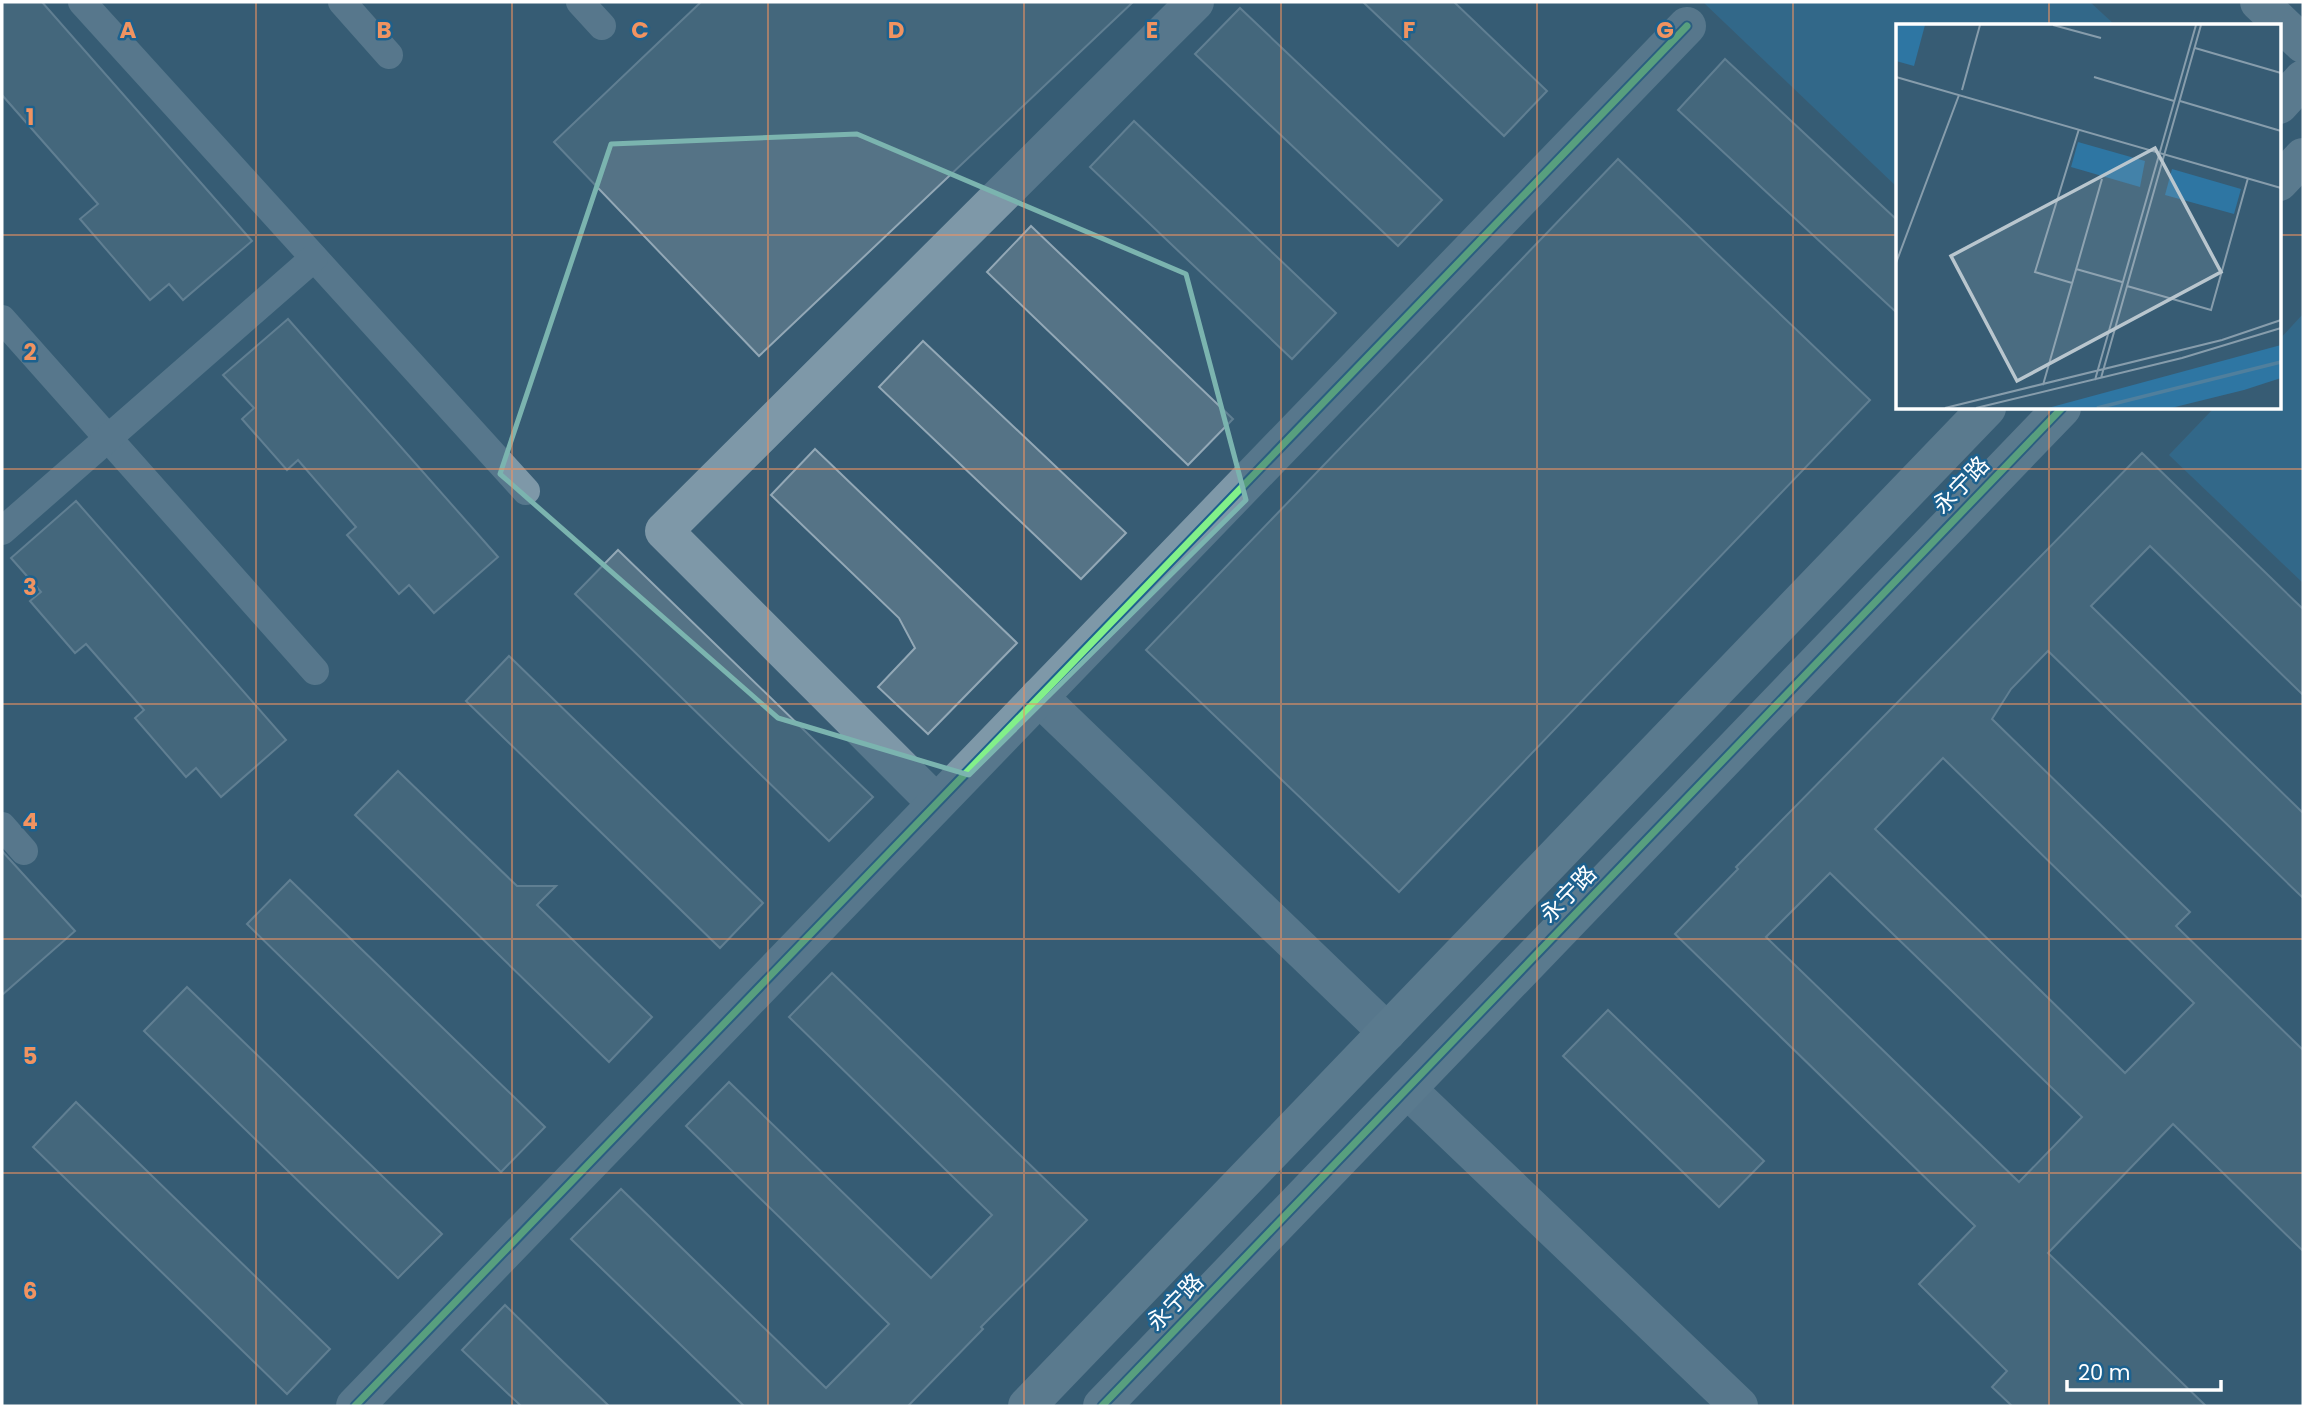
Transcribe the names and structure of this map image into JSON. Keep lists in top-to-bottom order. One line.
{"streets":{"street":["永宁路"]},"scale_bar":"20 m","grid":{"columns":["A","B","C","D","E","F","G"],"rows":["1","2","3","4","5","6"]}}
